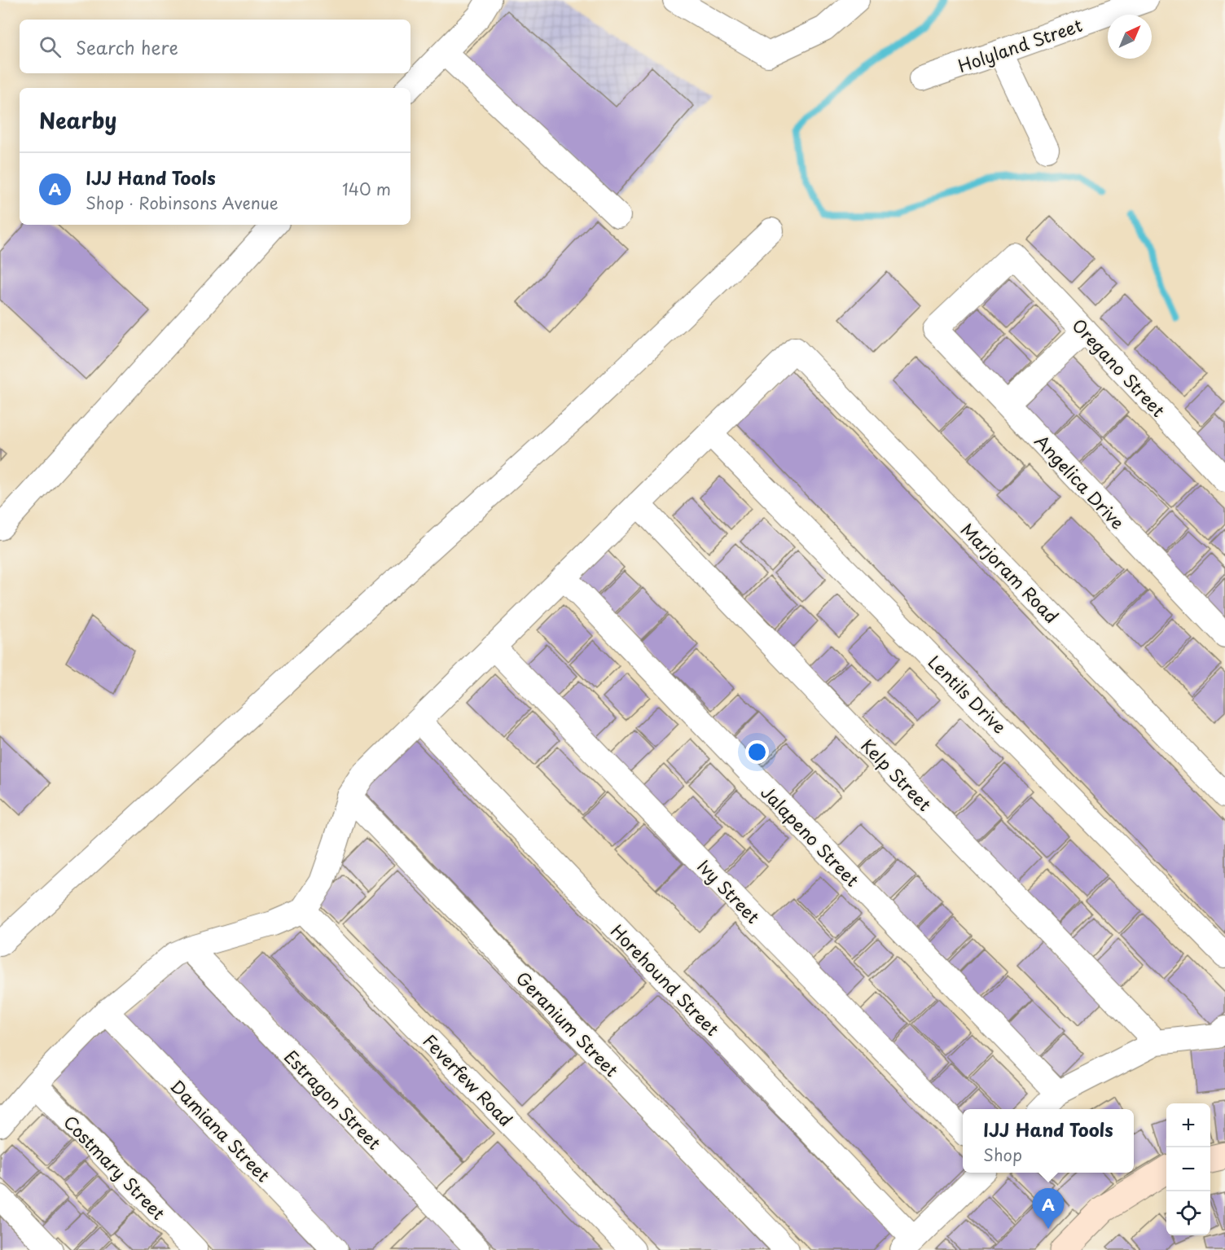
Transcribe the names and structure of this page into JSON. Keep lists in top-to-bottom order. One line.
{"streets":{"street":["Holyland Street","Oregano Street","Angelica Drive","Marjoram Road","Lentils Drive","Kelp Street","Jalapeno Street","Ivy Street","Horehound Street","Geranium Street","Feverfew Road","Estragon Street","Damiana Street","Costmary Street"]},"crossings":[["Oregano Street","Angelica Drive"],["Marjoram Road","Lentils Drive"]],"north":"top right","page":{"search":"Search here","heading":"Nearby","list":[{"mark":"A","name":"IJJ Hand Tools","note":"Shop · Robinsons Avenue","value":"140 m"}],"map_buttons":["+","−"],"popup":["IJJ Hand Tools","Shop"],"pins":"A"}}
